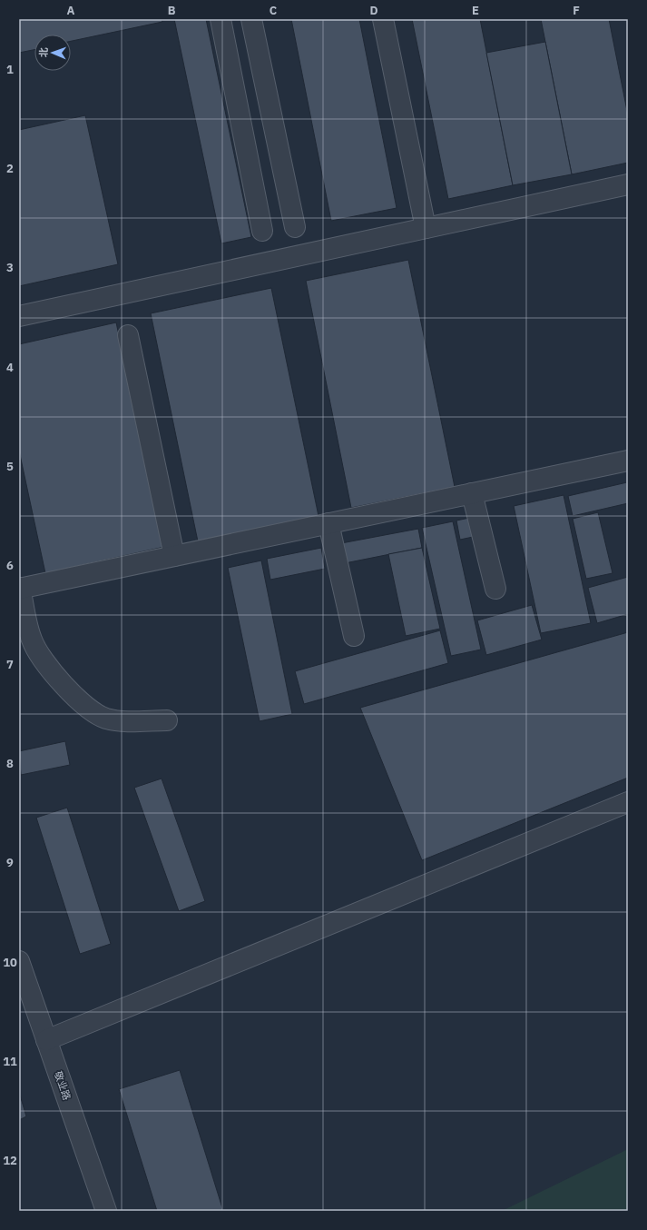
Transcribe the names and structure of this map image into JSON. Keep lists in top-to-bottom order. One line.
{"streets":{"street":["敬业路"]},"north":"left","grid":{"columns":["A","B","C","D","E","F"],"rows":["1","2","3","4","5","6","7","8","9","10","11","12"]}}
